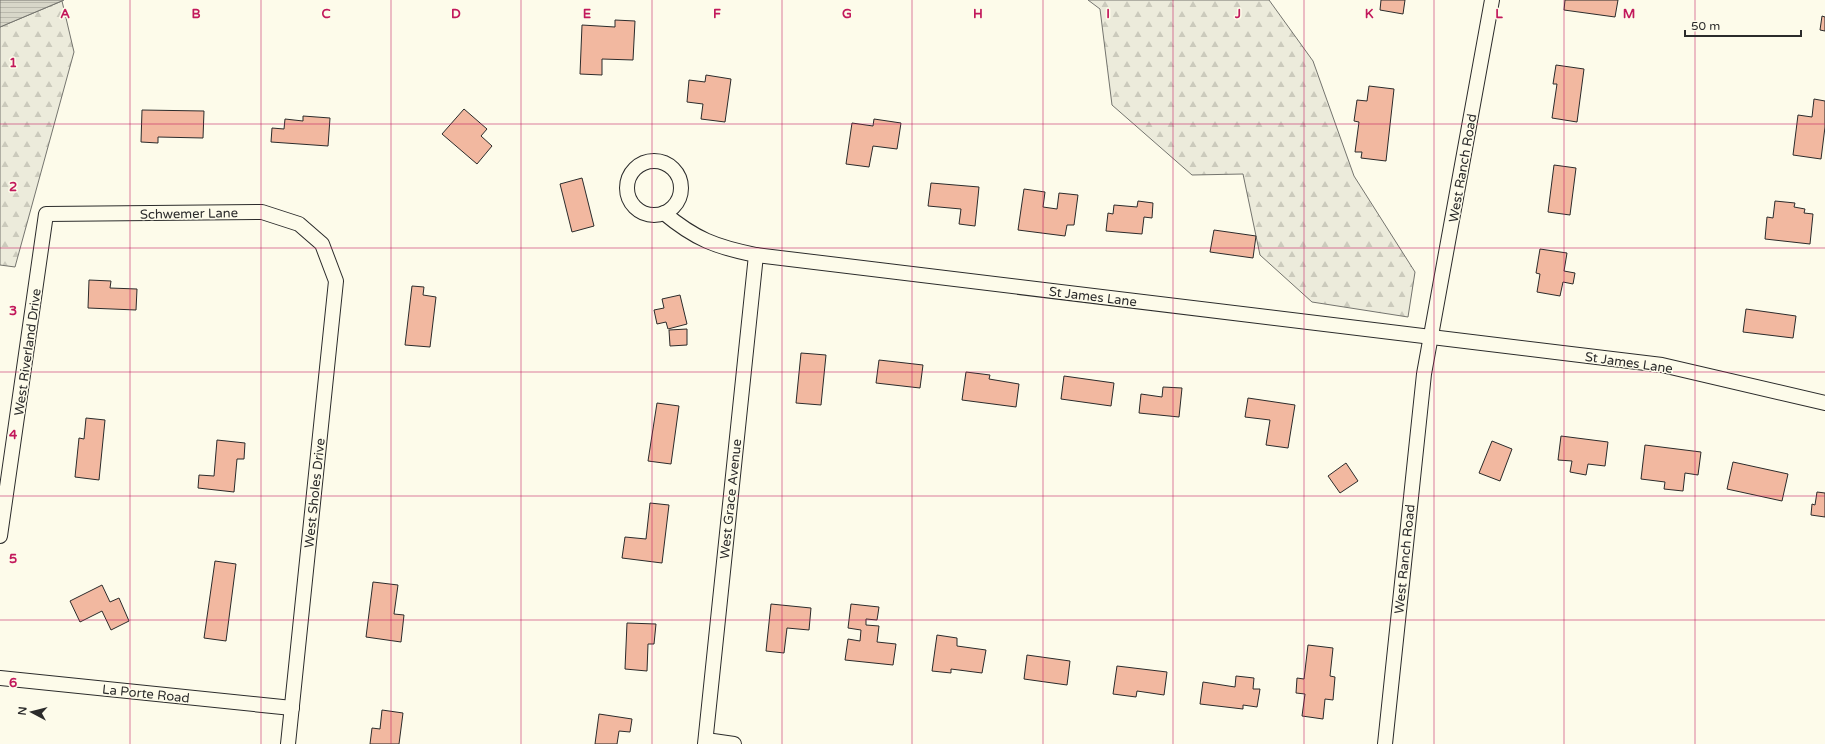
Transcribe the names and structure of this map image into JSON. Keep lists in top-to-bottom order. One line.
{"streets":{"street":["West Ranch Road","Schwemer Lane","St James Lane","West Riverland Drive","West Sholes Drive","West Grace Avenue","La Porte Road"]},"crossings":[["West Ranch Road","St James Lane"],["Schwemer Lane","West Riverland Drive"],["Schwemer Lane","West Sholes Drive"],["St James Lane","West Grace Avenue"],["West Sholes Drive","La Porte Road"]],"scale_bar":"50 m","north":"left","grid":{"columns":["A","B","C","D","E","F","G","H","I","J","K","L","M"],"rows":["1","2","3","4","5","6"]}}
